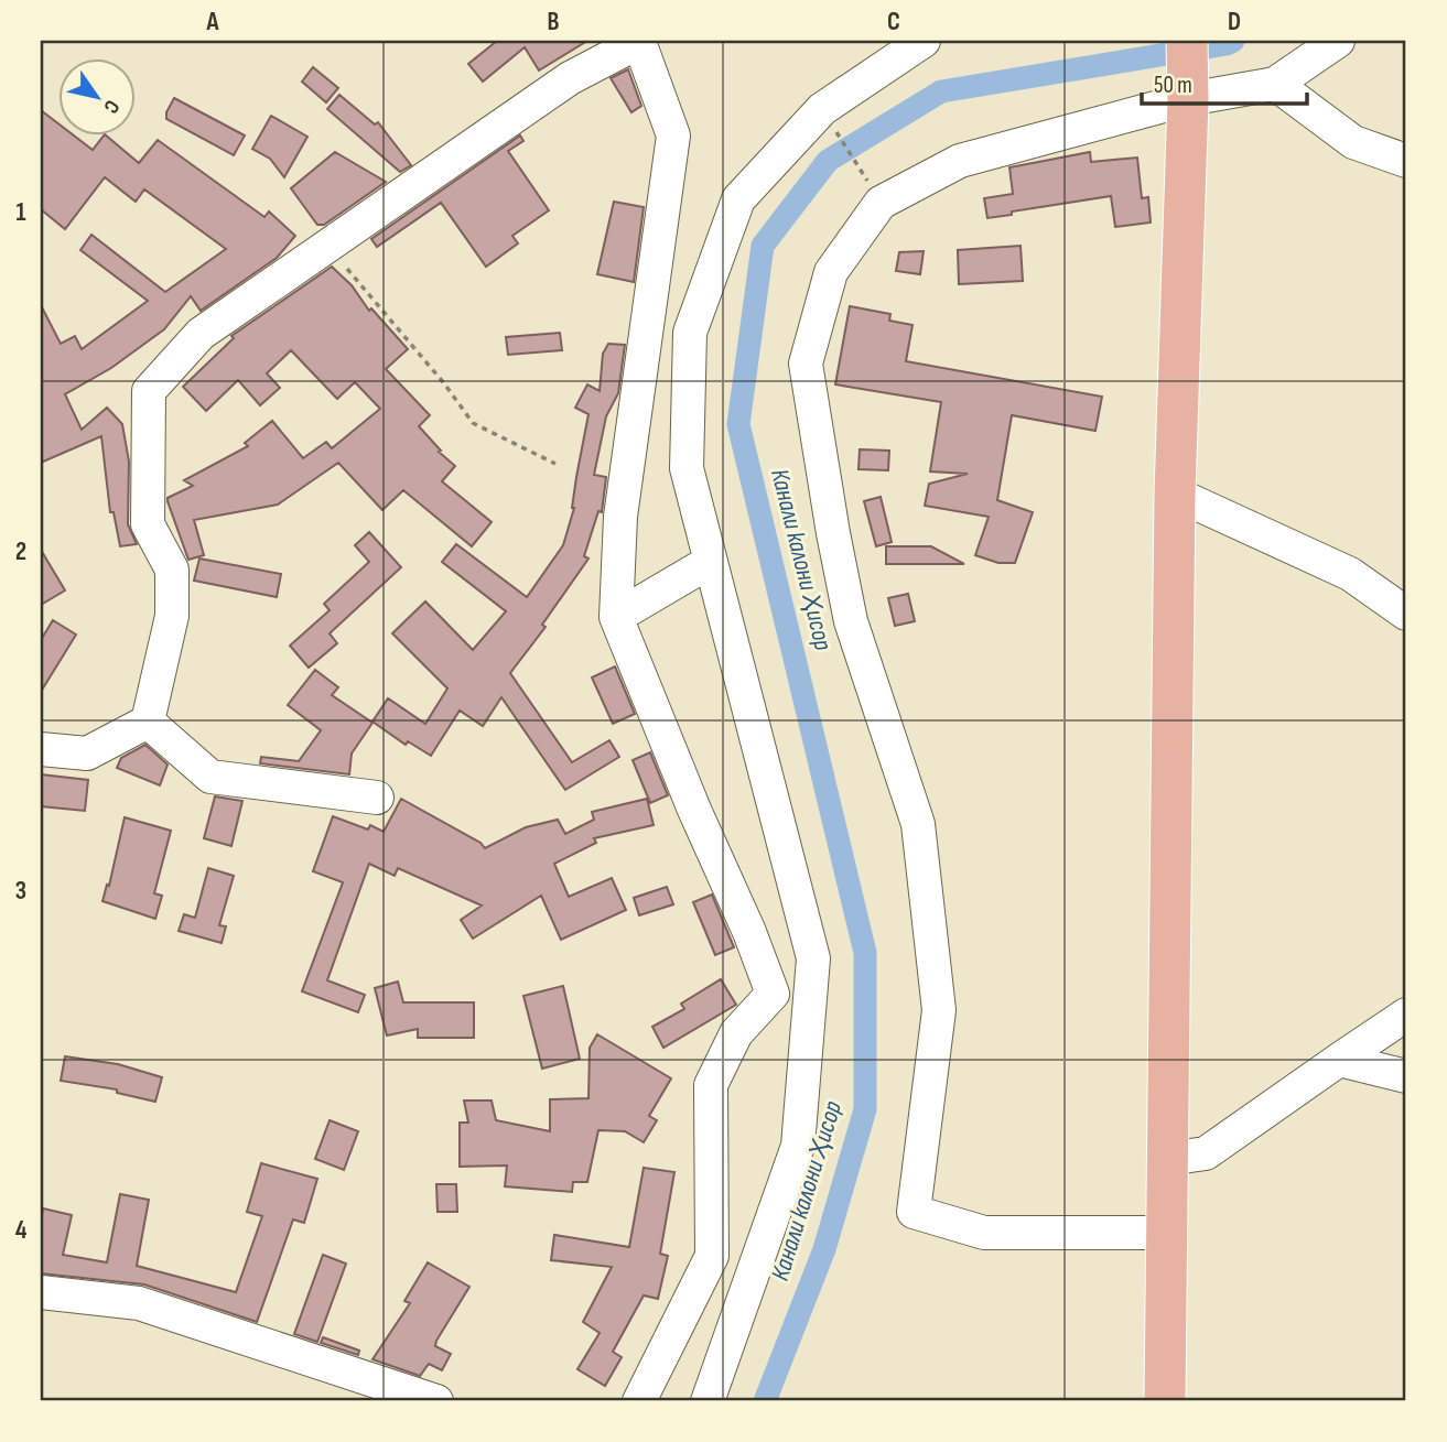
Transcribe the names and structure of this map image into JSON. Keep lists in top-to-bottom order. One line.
{"water":["Канали калони Ҳисор"],"scale_bar":"50 m","north":"bottom right","grid":{"columns":["A","B","C","D"],"rows":["1","2","3","4"]}}
